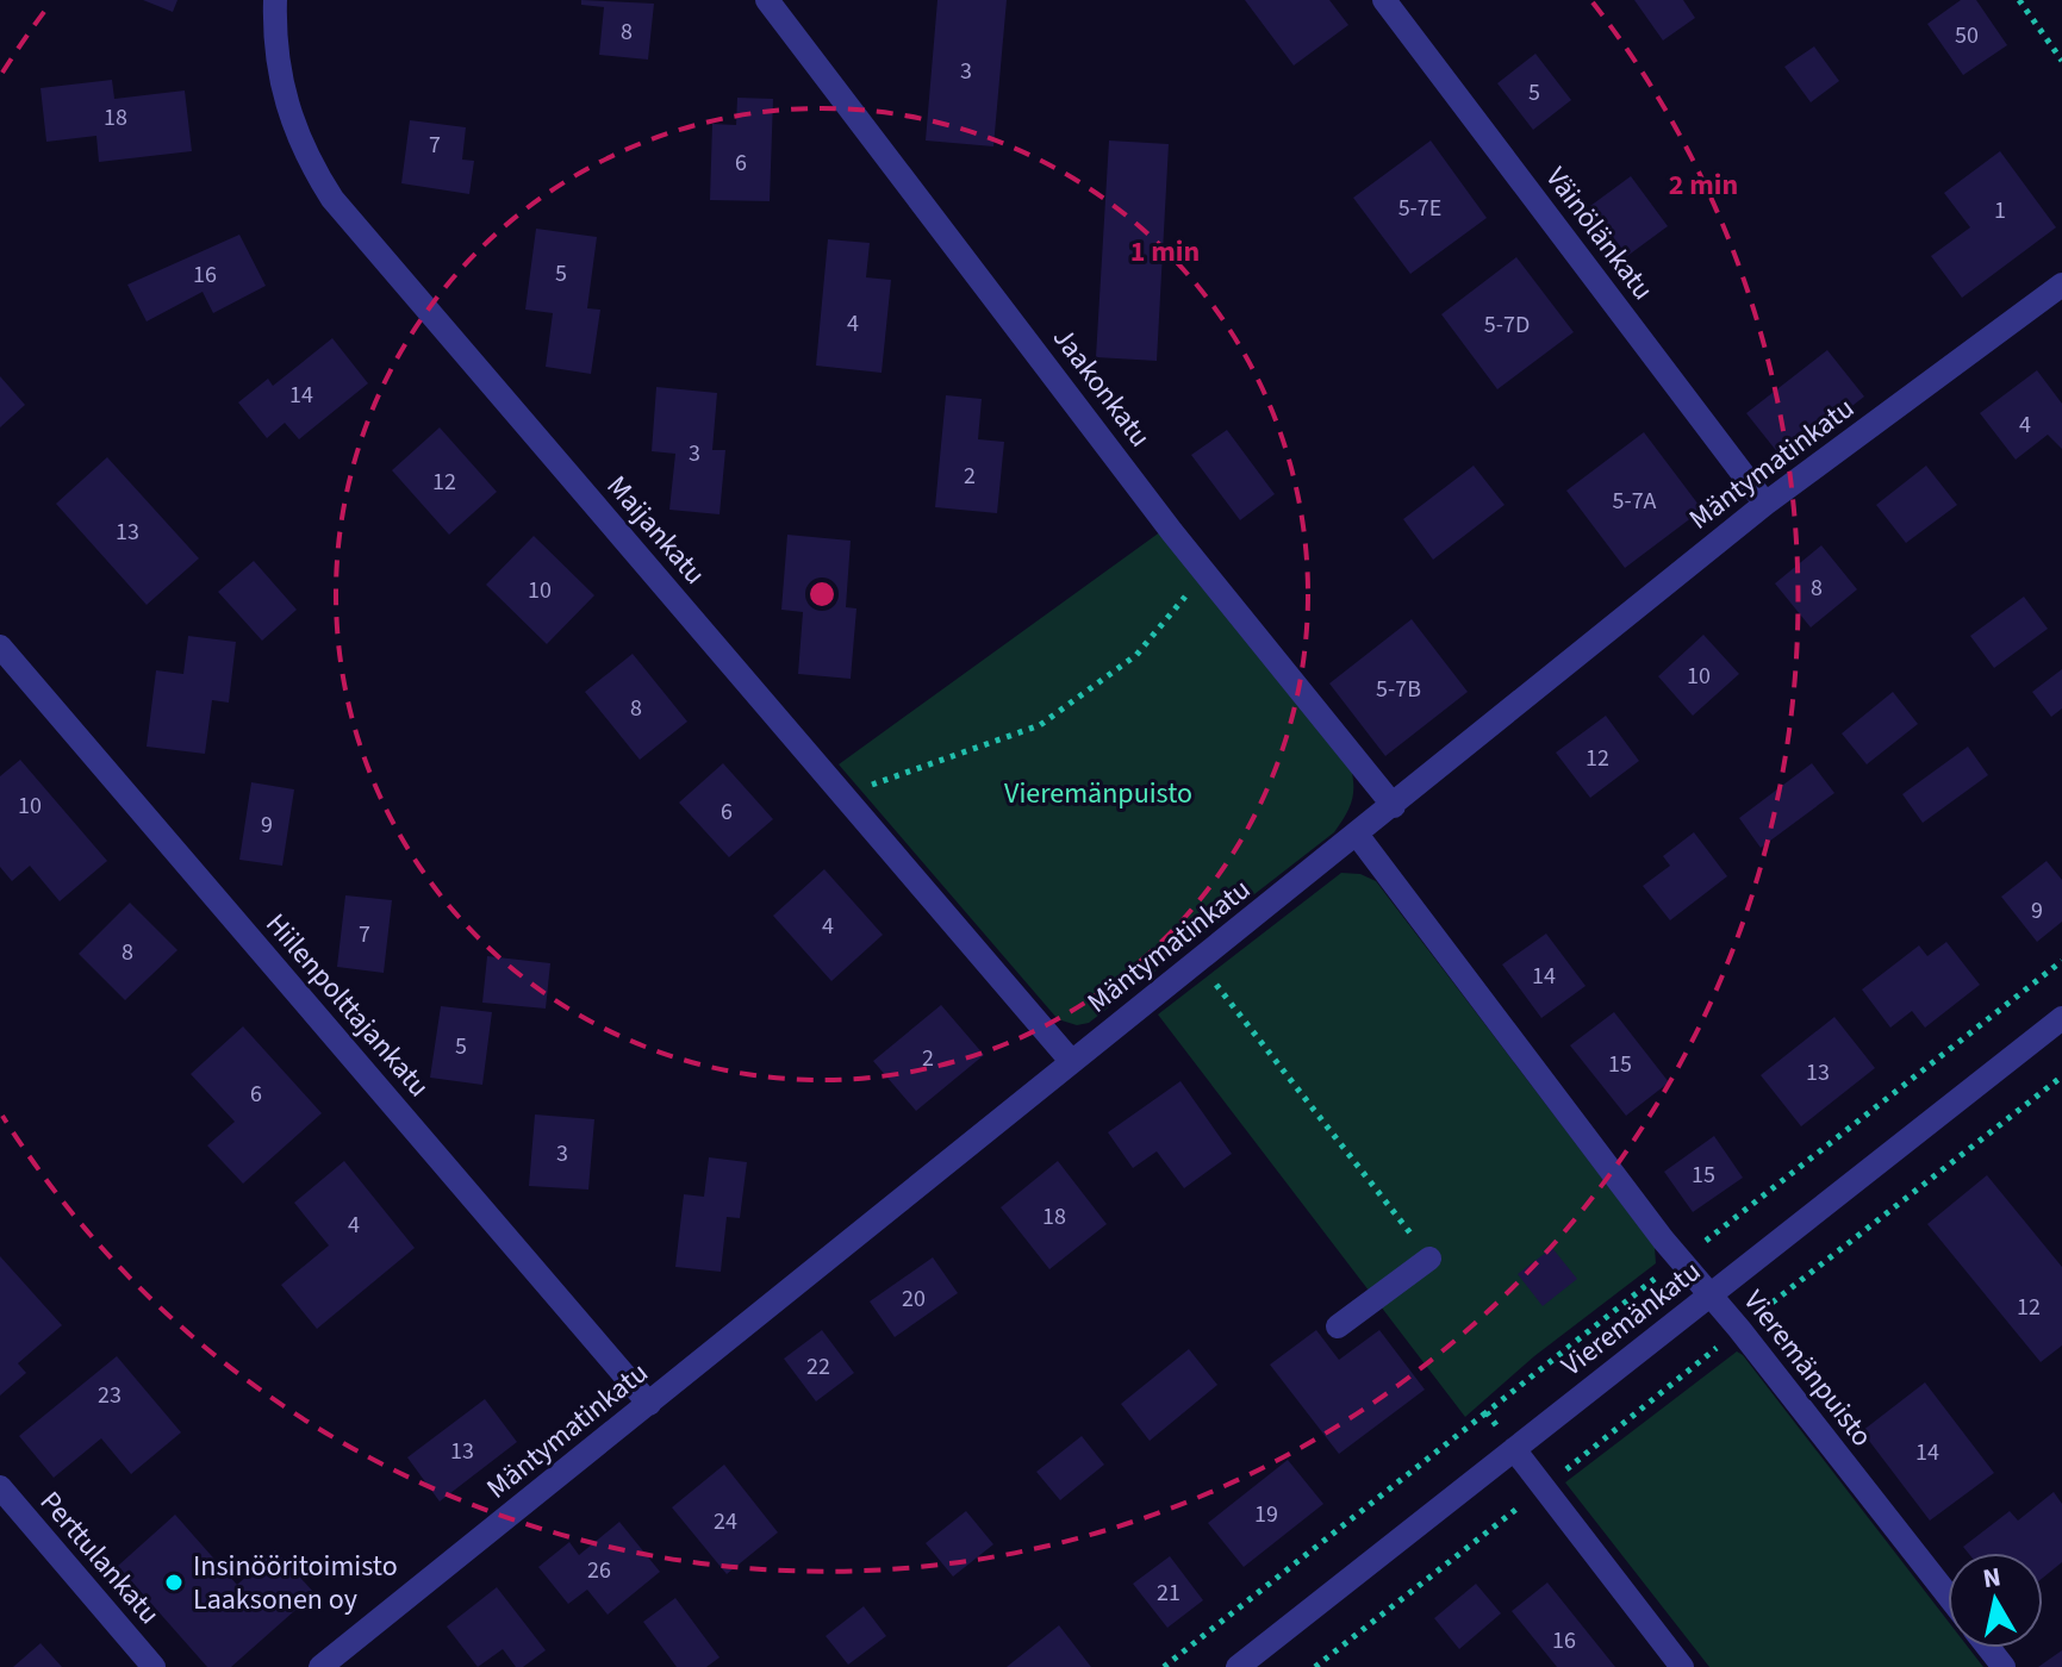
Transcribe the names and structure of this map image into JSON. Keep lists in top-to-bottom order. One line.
{"streets":{"street":["Väinölänkatu","Jaakonkatu","Mäntymatinkatu","Maijankatu","Hiilenpolttajankatu","Vieremänkatu","Vieremänpuisto","Perttulankatu"]},"crossings":[["Väinölänkatu","Mäntymatinkatu"],["Jaakonkatu","Mäntymatinkatu"],["Mäntymatinkatu","Maijankatu"],["Mäntymatinkatu","Hiilenpolttajankatu"],["Mäntymatinkatu","Vieremänpuisto"],["Vieremänkatu","Vieremänpuisto"]],"parks":["Vieremänpuisto"],"places":["Insinööritoimisto Laaksonen oy"],"house_numbers":["8","50","3","5","18","7","6","5-7E","1","5","16","4","5-7D","14","4","3","2","12","5-7A","13","8","10","10","5-7B","8","12","10","6","9","9","4","7","8","14","5","2","15","13","6","3","15","18","4","20","12","22","23","13","14","19","24","26","21","16"],"north":"top","rings":["2 min","1 min"]}
